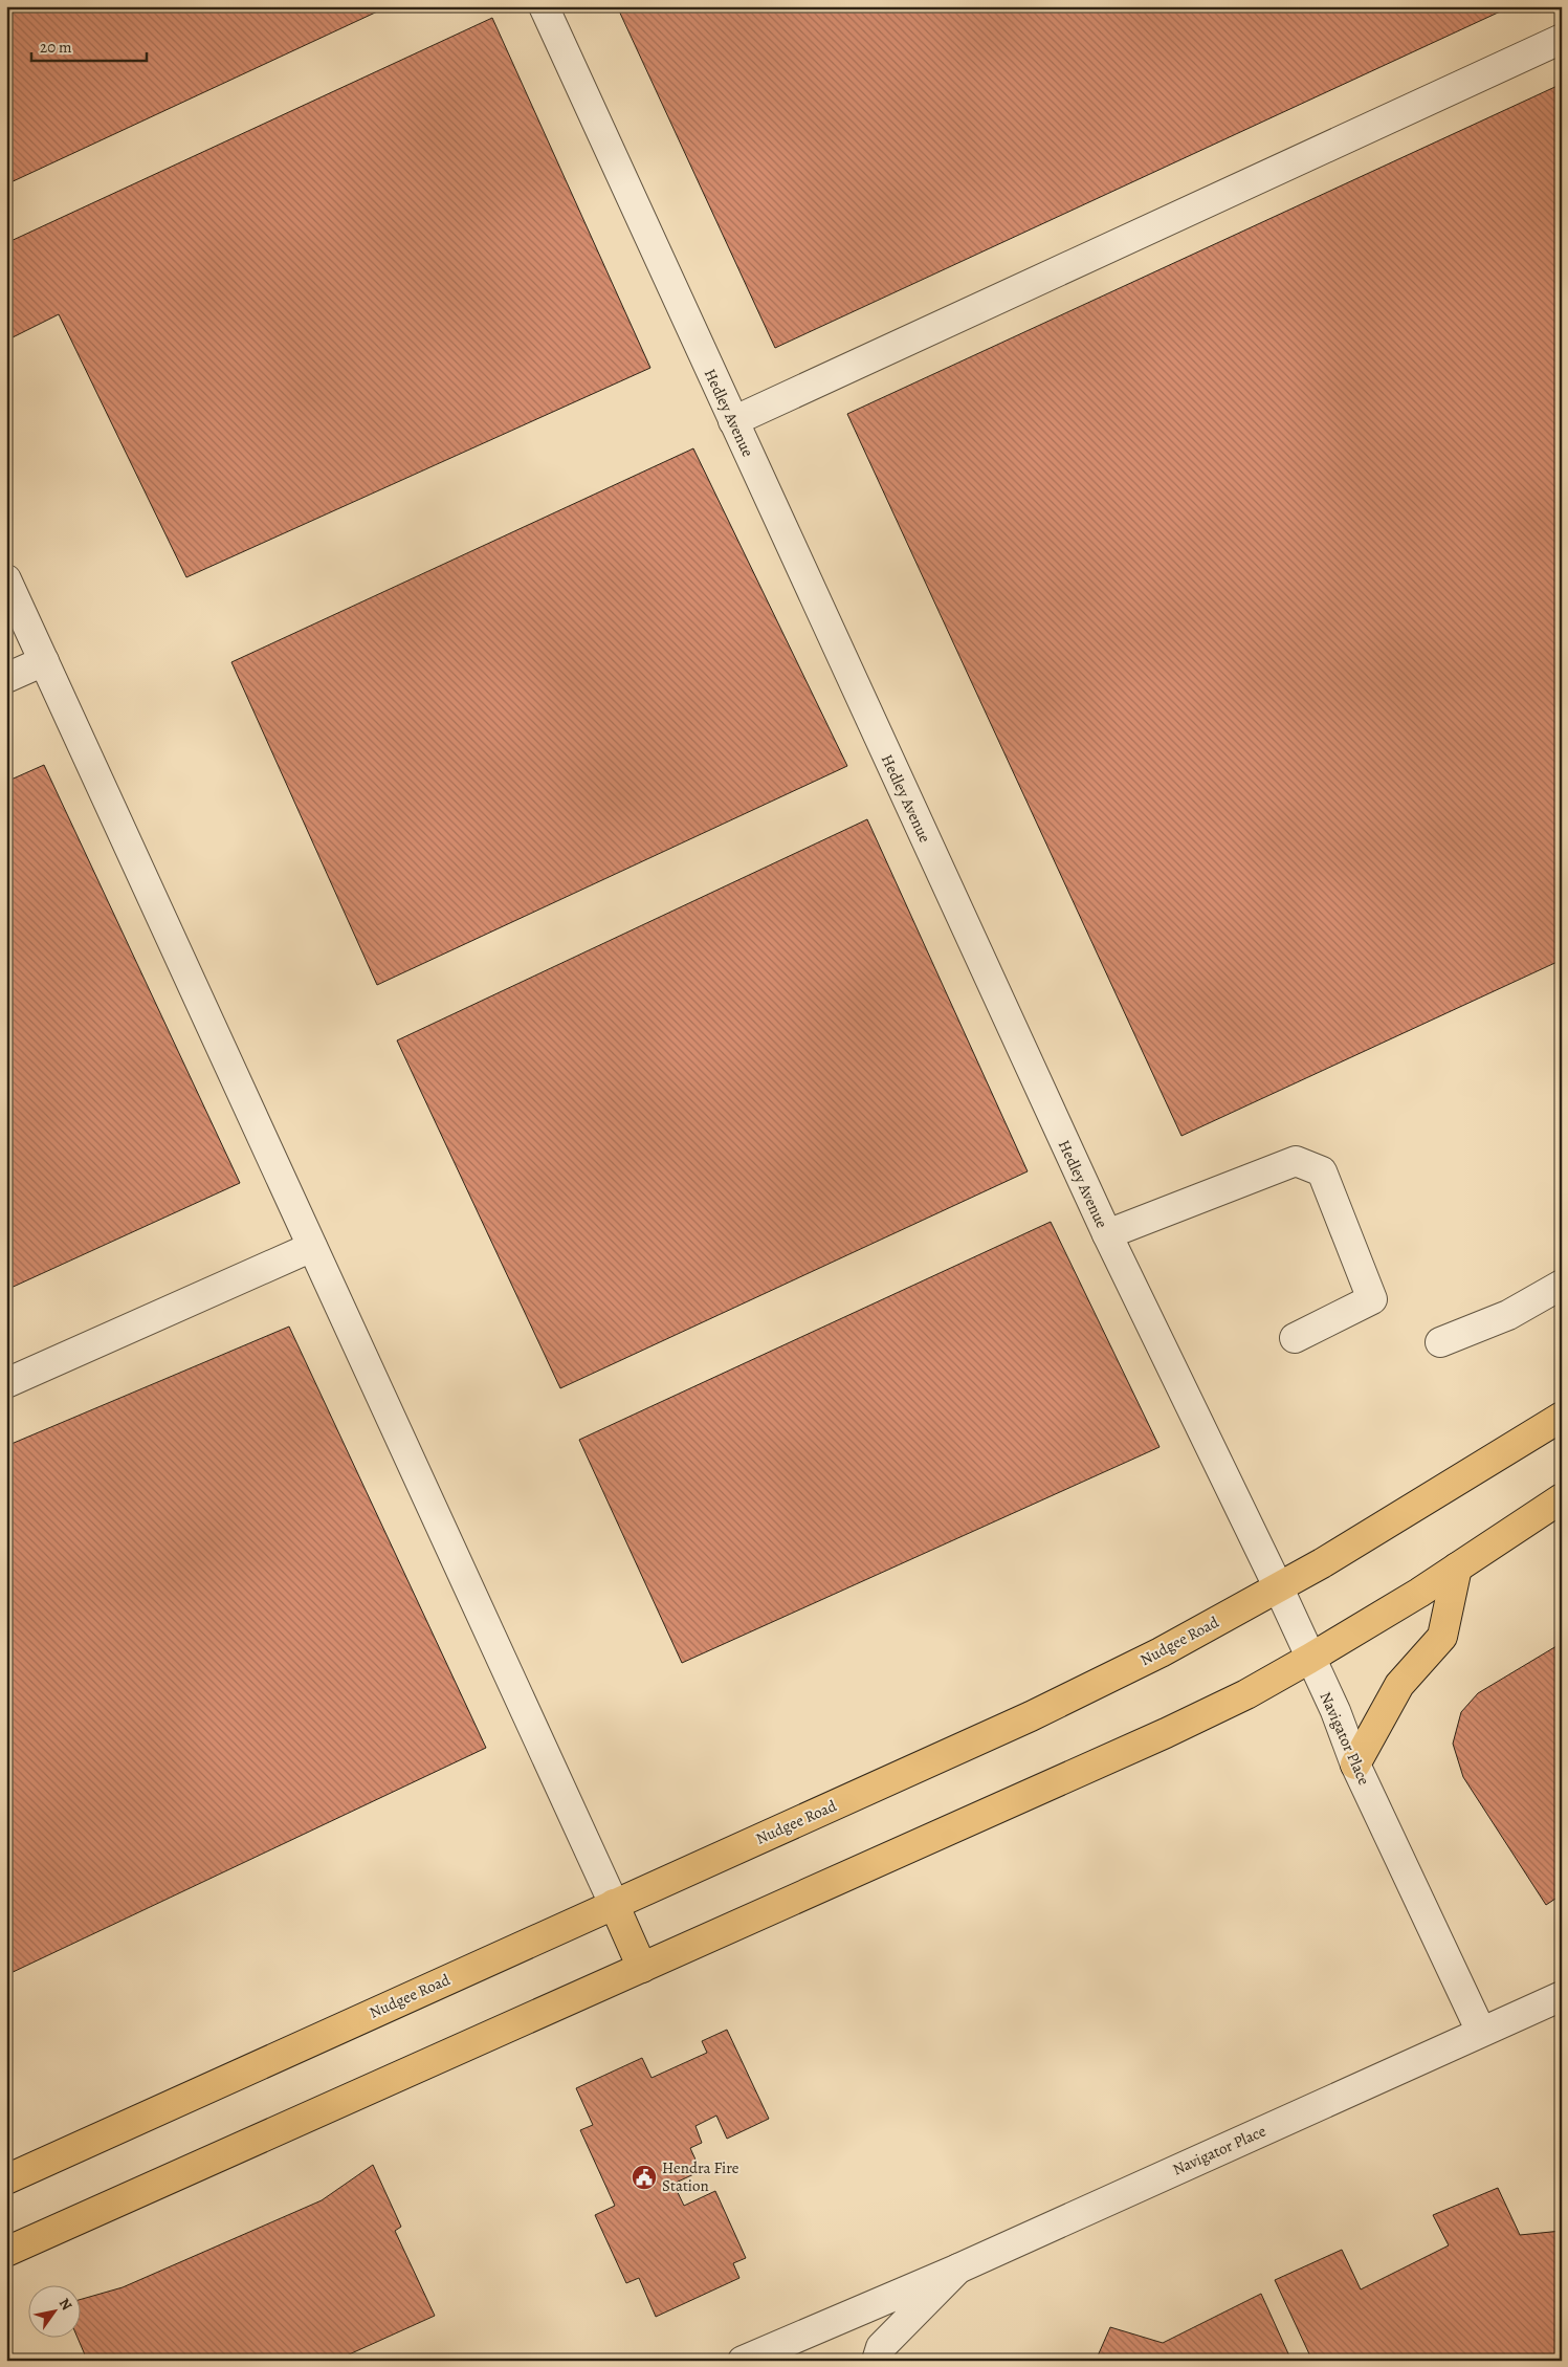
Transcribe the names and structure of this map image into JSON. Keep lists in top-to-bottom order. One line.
{"streets":{"main road":["Nudgee Road"],"street":["Hedley Avenue","Navigator Place"]},"crossings":[["Hedley Avenue","Nudgee Road"],["Hedley Avenue","Navigator Place"],["Nudgee Road","Navigator Place"]],"places":{"public building":["Hendra Fire Station"]},"scale_bar":"20 m","north":"top right"}
